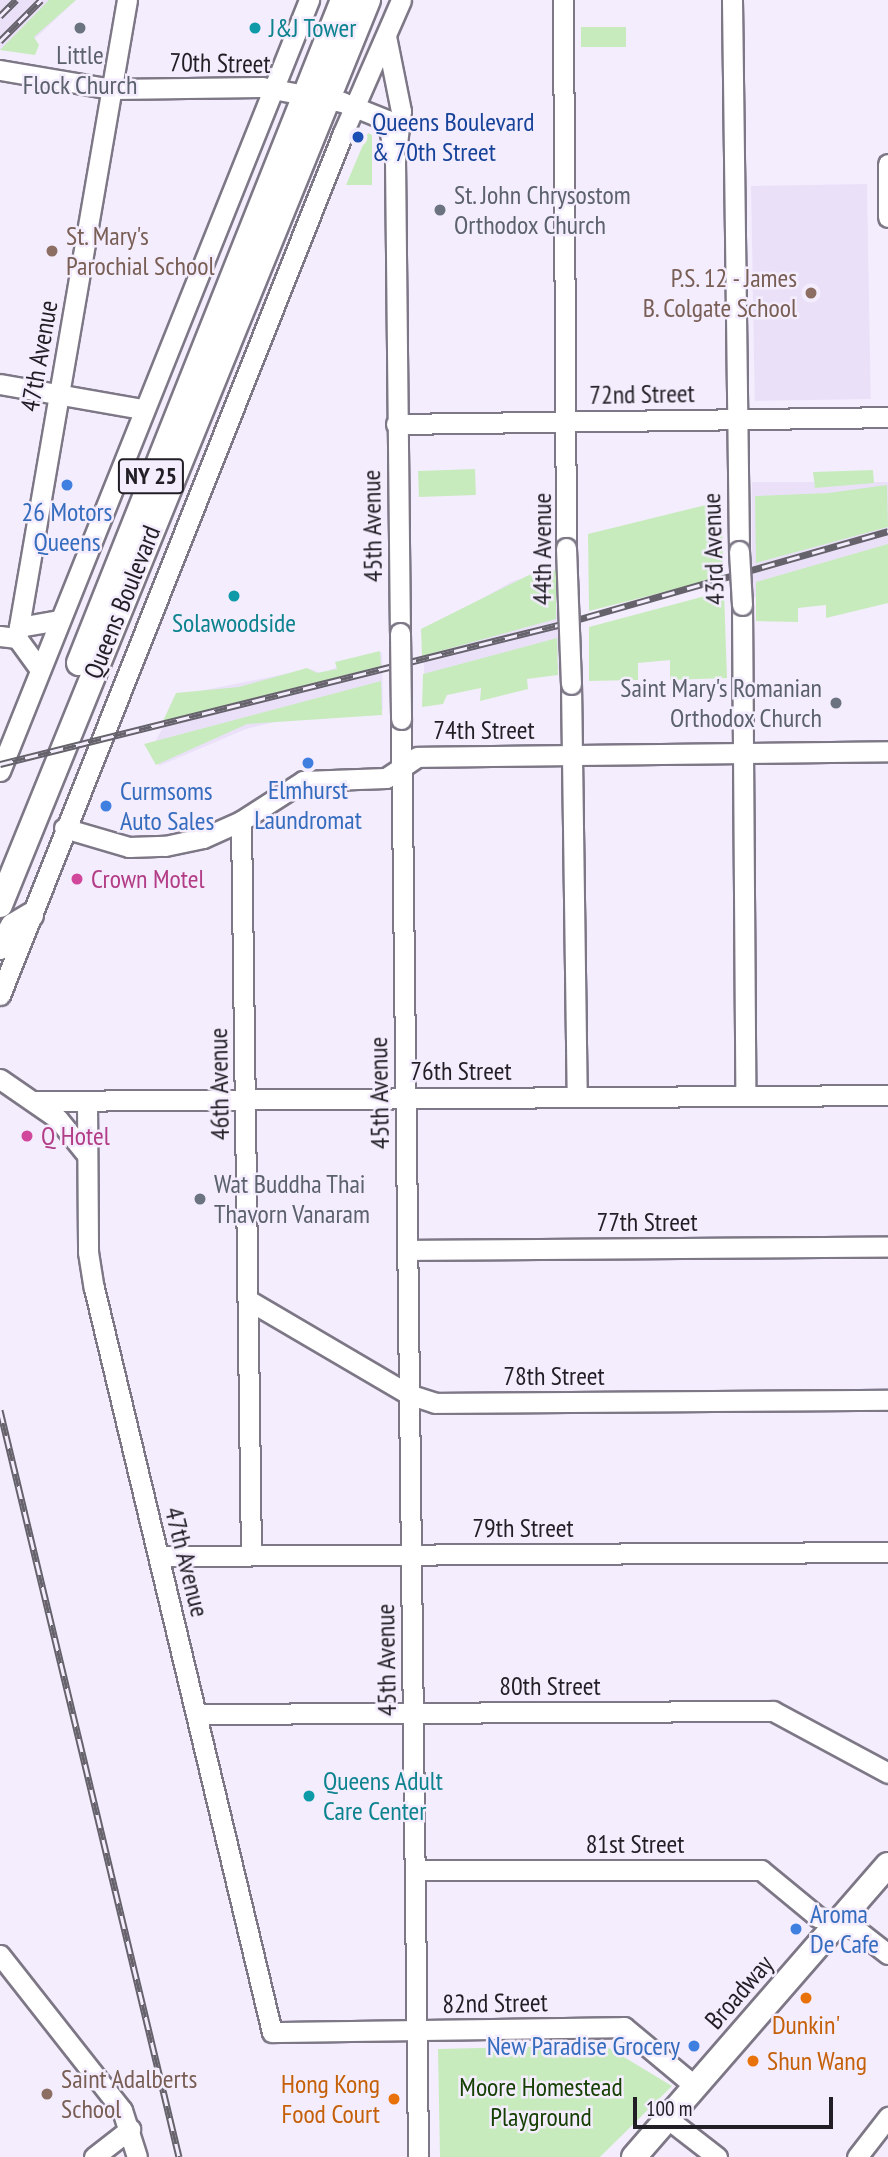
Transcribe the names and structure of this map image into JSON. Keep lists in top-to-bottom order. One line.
{"streets":{"main road":["NY 25","Queens Boulevard","Broadway"],"street":["70th Street","47th Avenue","72nd Street","45th Avenue","44th Avenue","43rd Avenue","74th Street","76th Street","46th Avenue","77th Street","78th Street","79th Street","80th Street","81st Street","82nd Street"]},"crossings":[["70th Street","47th Avenue"],["70th Street","45th Avenue"],["70th Street","Queens Boulevard"],["47th Avenue","76th Street"],["47th Avenue","79th Street"],["47th Avenue","80th Street"],["47th Avenue","82nd Street"],["72nd Street","45th Avenue"],["72nd Street","44th Avenue"],["72nd Street","43rd Avenue"],["45th Avenue","Queens Boulevard"],["45th Avenue","74th Street"],["45th Avenue","76th Street"],["45th Avenue","77th Street"],["45th Avenue","78th Street"],["45th Avenue","79th Street"],["45th Avenue","80th Street"],["45th Avenue","81st Street"],["45th Avenue","82nd Street"],["44th Avenue","74th Street"],["44th Avenue","76th Street"],["43rd Avenue","74th Street"],["43rd Avenue","76th Street"],["Queens Boulevard","74th Street"],["74th Street","46th Avenue"],["76th Street","46th Avenue"],["46th Avenue","78th Street"],["46th Avenue","79th Street"],["81st Street","Broadway"],["Broadway","82nd Street"]],"parks":["Moore Homestead Playground"],"places":["Little Flock Church","J&J Tower","Queens Boulevard & 70th Street","St. John Chrysostom Orthodox Church","St. Mary's Parochial School","P.S. 12 - James B. Colgate School","26 Motors Queens","Solawoodside","Saint Mary's Romanian Orthodox Church","Elmhurst Laundromat","Curmsoms Auto Sales","Crown Motel","Q Hotel","Wat Buddha Thai Thavorn Vanaram","Queens Adult Care Center","Aroma De Cafe","Dunkin'","New Paradise Grocery","Shun Wang","Saint Adalberts School","Hong Kong Food Court"],"scale_bar":"100 m"}
